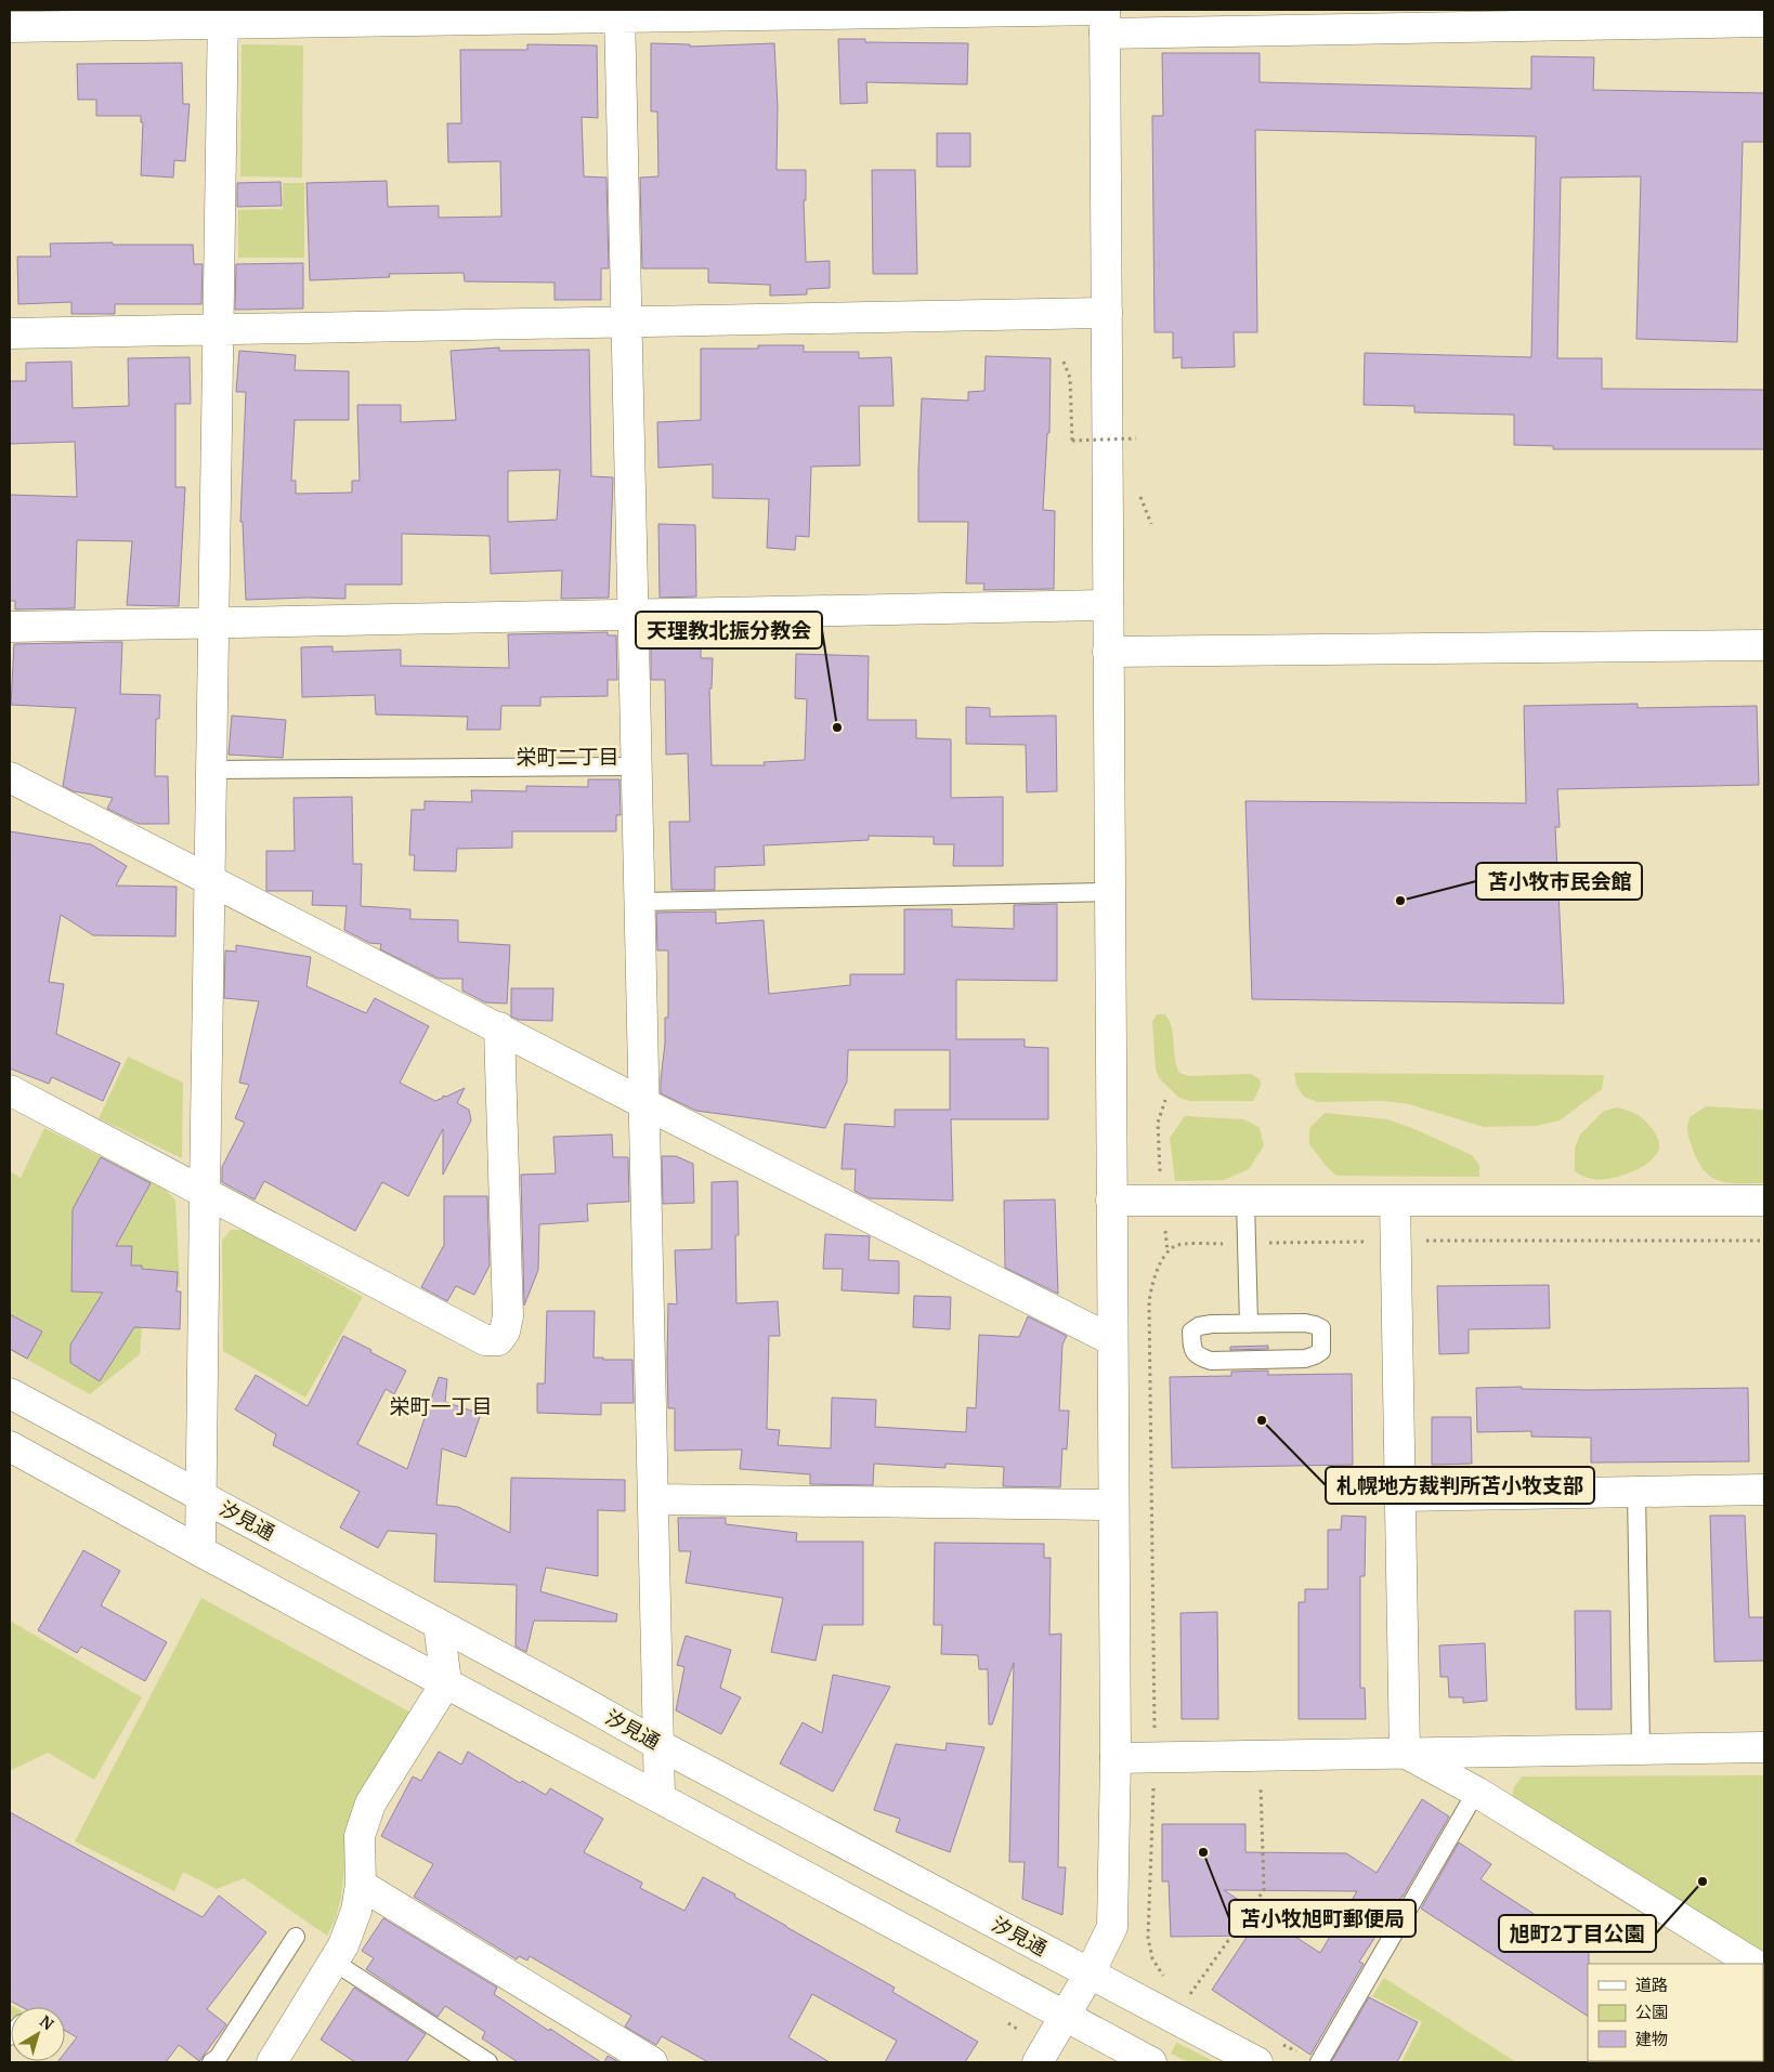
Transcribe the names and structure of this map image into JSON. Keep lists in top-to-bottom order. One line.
{"streets":{"street":["汐見通"]},"districts":["栄町二丁目","栄町一丁目"],"places":["天理教北振分教会","苫小牧市民会館","札幌地方裁判所苫小牧支部","苫小牧旭町郵便局","旭町2丁目公園"],"legend":["道路","公園","建物"],"north":"top right"}
